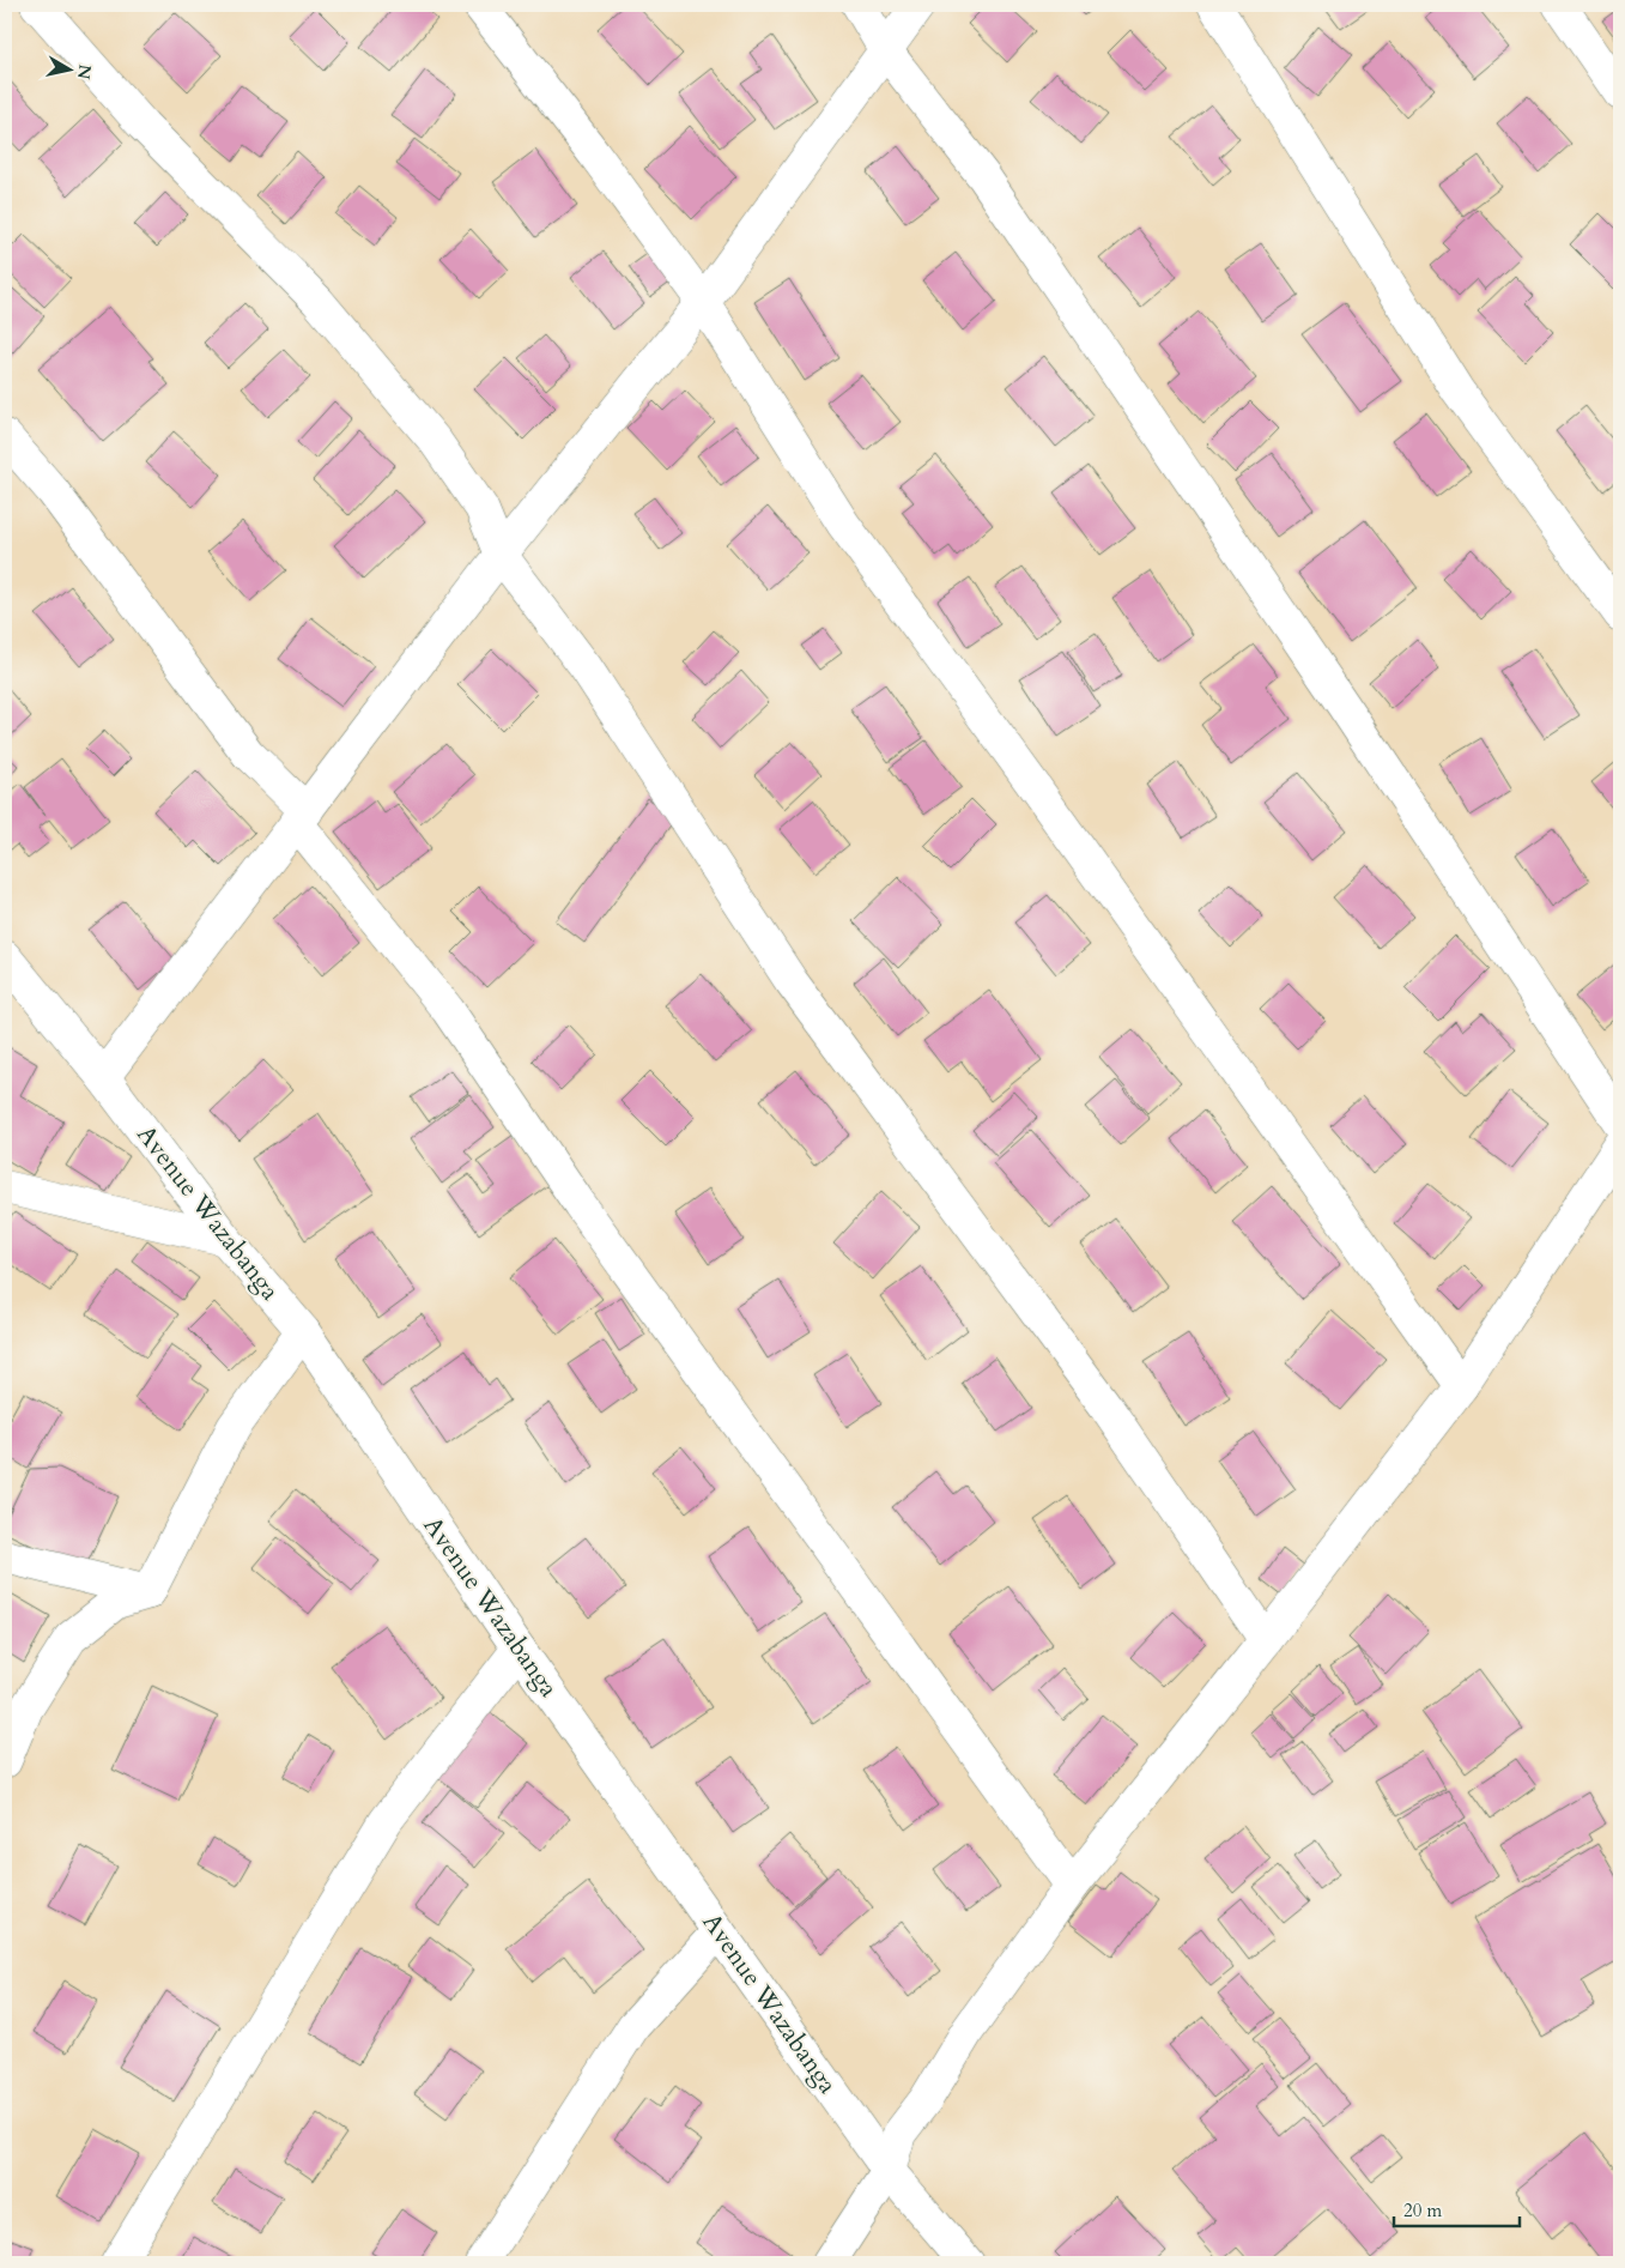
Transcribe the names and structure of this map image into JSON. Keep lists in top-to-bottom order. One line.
{"streets":{"street":["Avenue Wazabanga"]},"scale_bar":"20 m","north":"right"}
